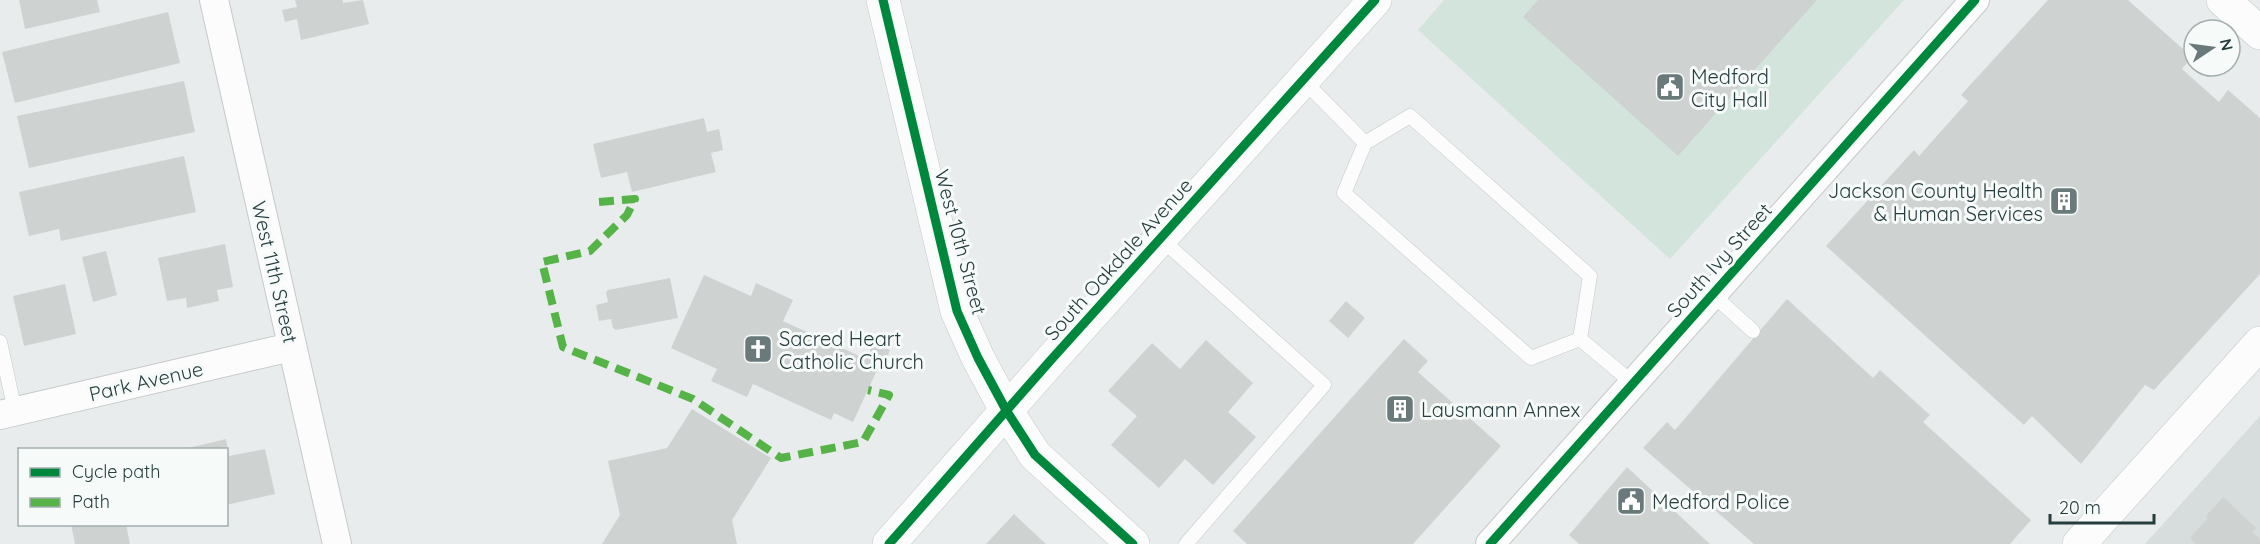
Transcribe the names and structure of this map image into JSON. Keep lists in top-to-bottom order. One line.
{"streets":{"street":["West 10th Street","South Oakdale Avenue","South Ivy Street","West 11th Street","Park Avenue"]},"crossings":[["West 10th Street","South Oakdale Avenue"],["West 11th Street","Park Avenue"]],"places":{"public building":["Medford City Hall","Medford Police"],"building":["Jackson County Health & Human Services","Lausmann Annex"],"church":["Sacred Heart Catholic Church"]},"legend":["Cycle path","Path"],"scale_bar":"20 m","north":"right"}
